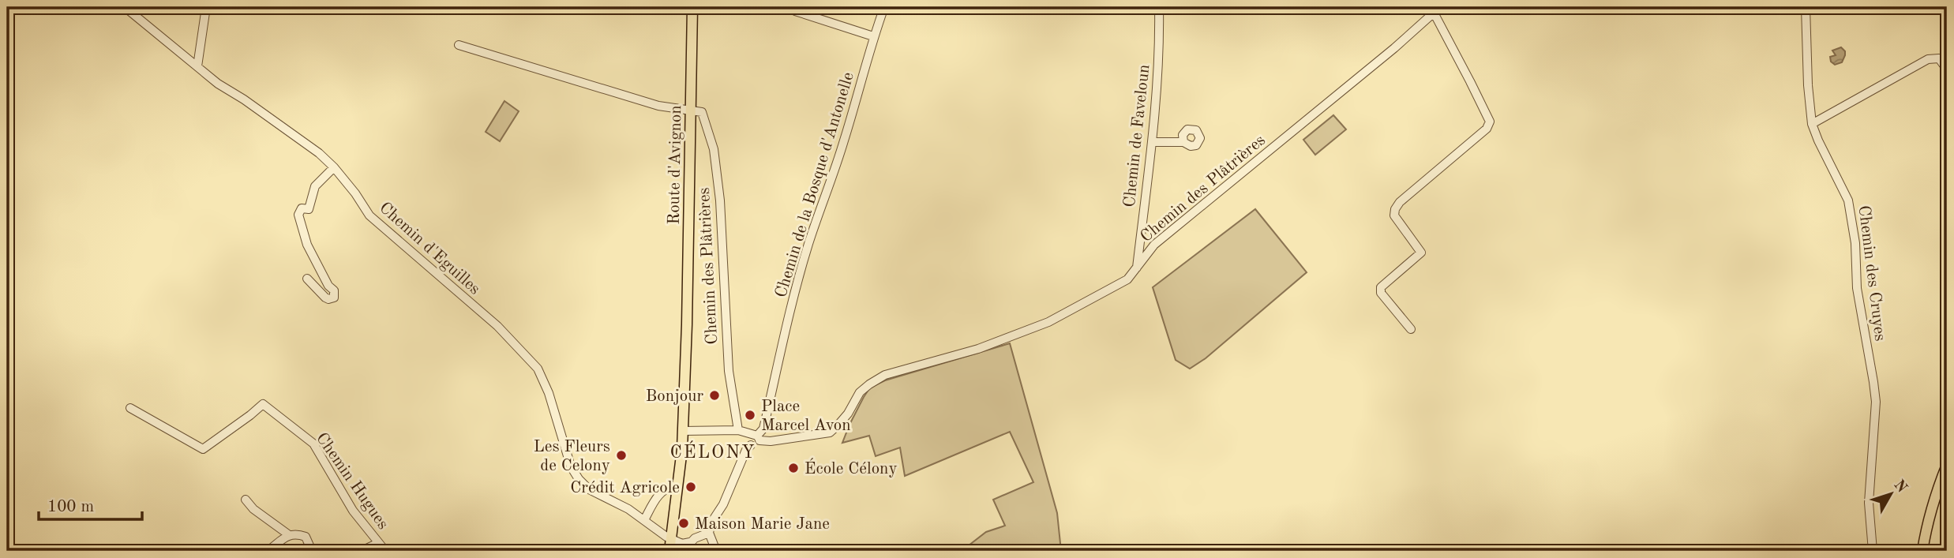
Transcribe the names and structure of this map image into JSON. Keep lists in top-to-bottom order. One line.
{"streets":{"main road":["Route d'Avignon"],"street":["Chemin de Faveloun","Chemin de la Bosque d'Antonelle","Chemin des Plâtrières","Chemin d'Eguilles","Chemin des Cruyes","Chemin Hugues"]},"crossings":[["Chemin de Faveloun","Chemin des Plâtrières"],["Route d'Avignon","Chemin des Plâtrières"],["Route d'Avignon","Chemin d'Eguilles"],["Chemin de la Bosque d'Antonelle","Chemin des Plâtrières"]],"districts":["CÉLONY"],"places":["Bonjour","Place Marcel Avon","Les Fleurs de Celony","École Célony","Crédit Agricole","Maison Marie Jane"],"scale_bar":"100 m","north":"top right"}
